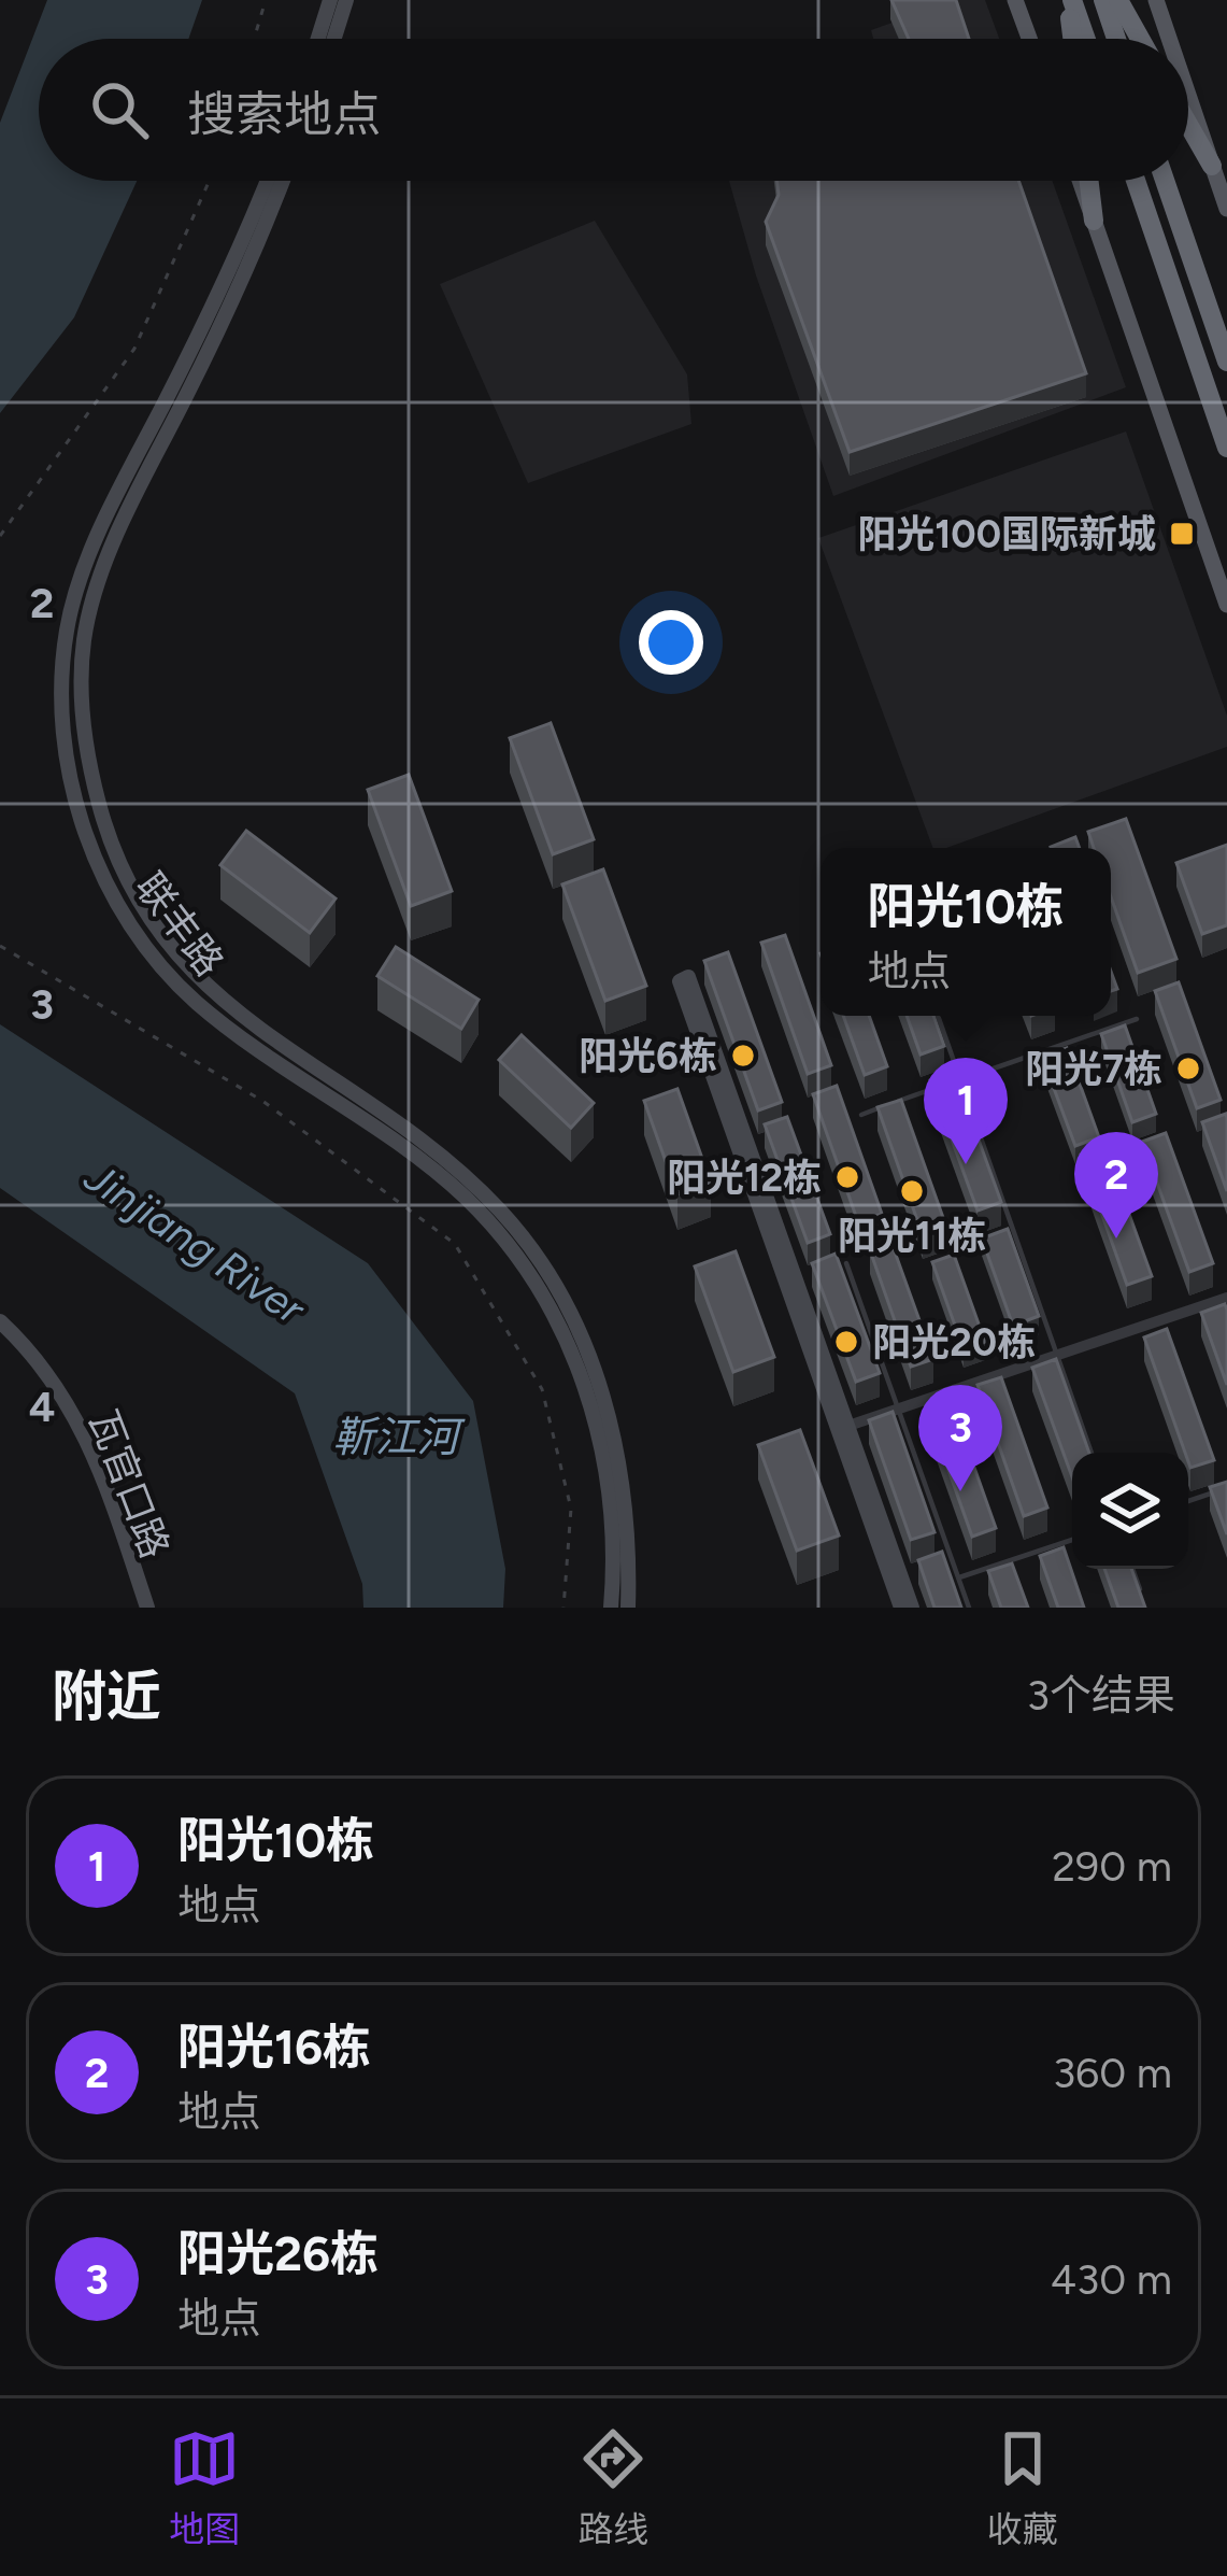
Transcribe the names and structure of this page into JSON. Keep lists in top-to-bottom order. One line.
{"streets":{"main road":["联丰路","瓦官口路"]},"water":["Jinjiang River","靳江河"],"places":{"transit":["阳光100国际新城"],"other":["阳光6栋","阳光7栋","阳光12栋","阳光11栋","阳光20栋"]},"page":{"search":"搜索地点","popup":["阳光10栋","地点"],"pins":["1","2","3"],"heading":["附近","3个结果"],"list":[{"mark":"1","name":"阳光10栋","note":"地点","value":"290 m"},{"mark":"2","name":"阳光16栋","note":"地点","value":"360 m"},{"mark":"3","name":"阳光26栋","note":"地点","value":"430 m"}],"nav":["地图","路线","收藏"]},"grid":{"rows":["2","3","4"]}}
